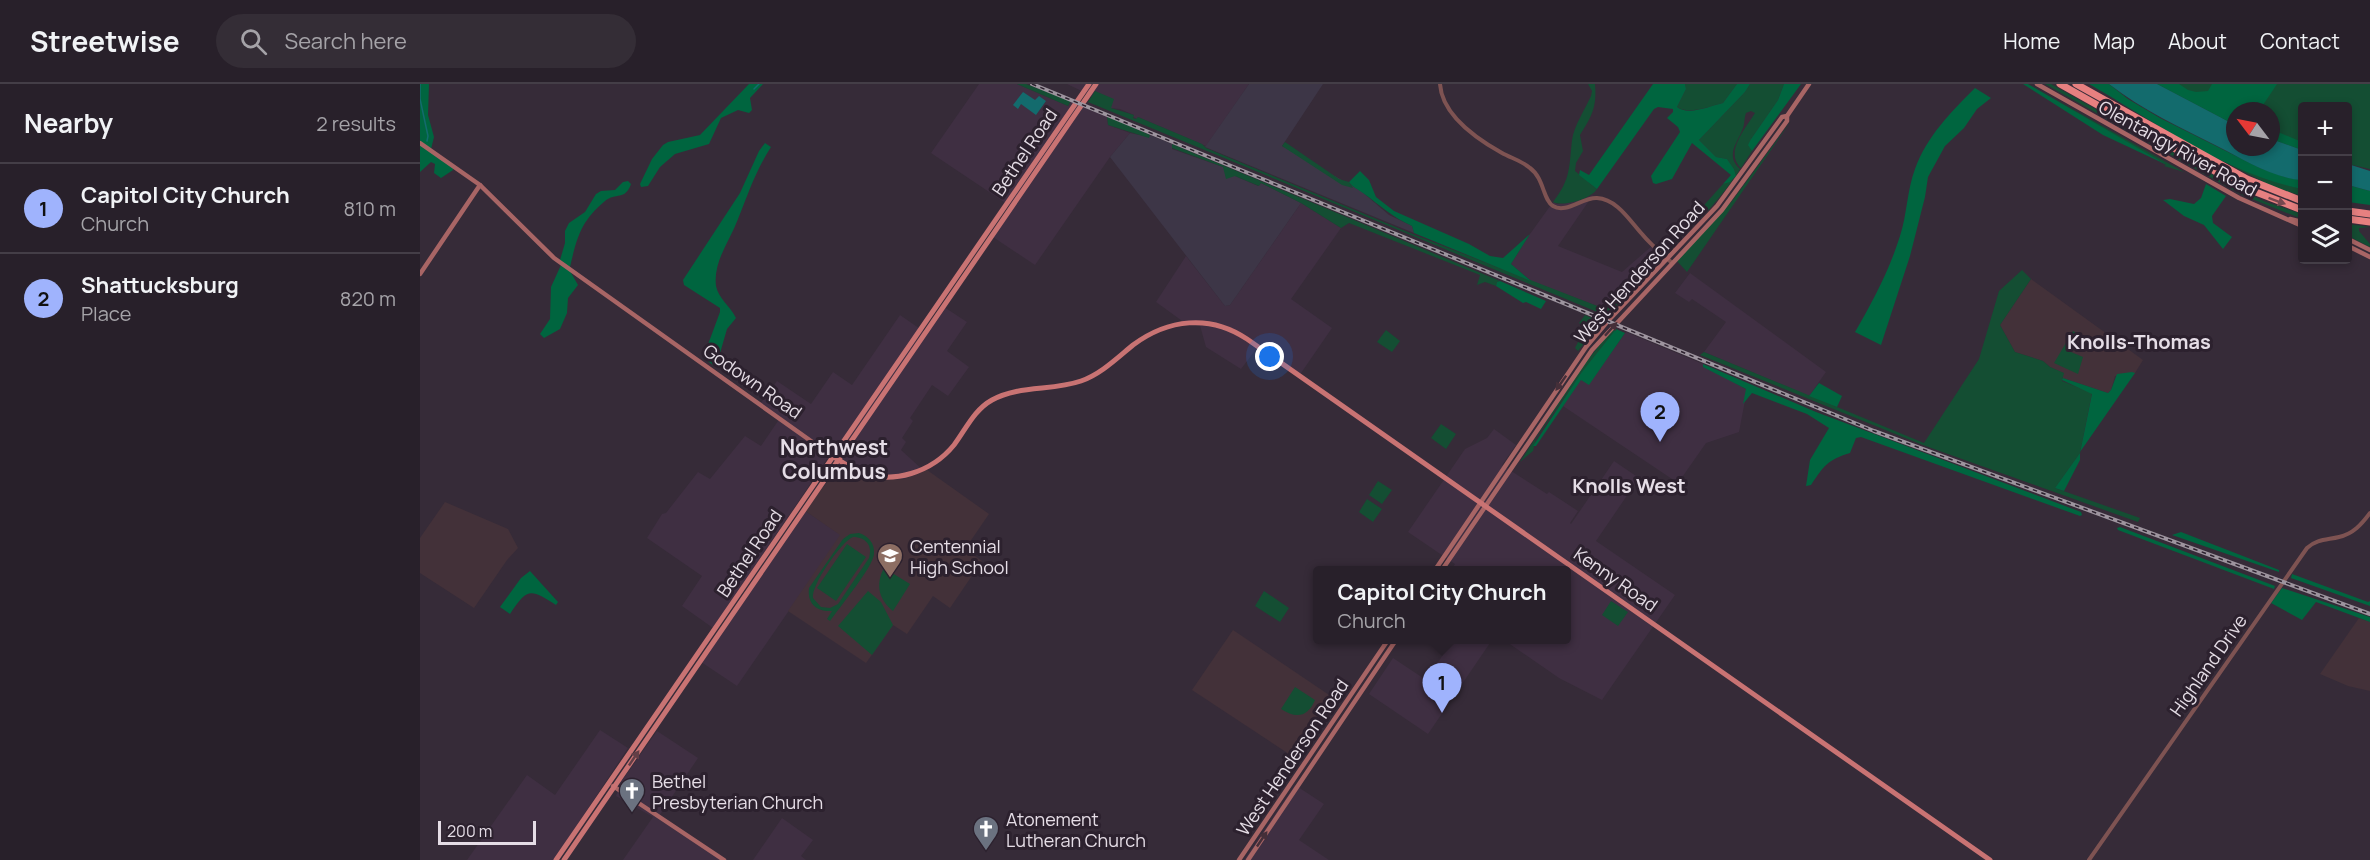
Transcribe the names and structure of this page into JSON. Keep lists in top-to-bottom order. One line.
{"streets":{"main road":["Olentangy River Road","Bethel Road","West Henderson Road","Godown Road","Kenny Road"],"street":["Highland Drive"]},"crossings":[["Bethel Road","Godown Road"],["West Henderson Road","Kenny Road"],["Godown Road","Kenny Road"]],"districts":["Knolls-Thomas","Northwest Columbus","Knolls West"],"places":{"school or university":["Centennial High School"],"church":["Bethel Presbyterian Church","Atonement Lutheran Church"]},"scale_bar":"200 m","north":"top left","page":{"header":"Streetwise","search":"Search here","nav":["Home","Map","About","Contact"],"heading":["Nearby","2 results"],"map_buttons":["+","−"],"list":[{"mark":"1","name":"Capitol City Church","note":"Church","value":"810 m"},{"mark":"2","name":"Shattucksburg","note":"Place","value":"820 m"}],"pins":["2","1"],"popup":["Capitol City Church","Church"],"scale":"200 m"}}
